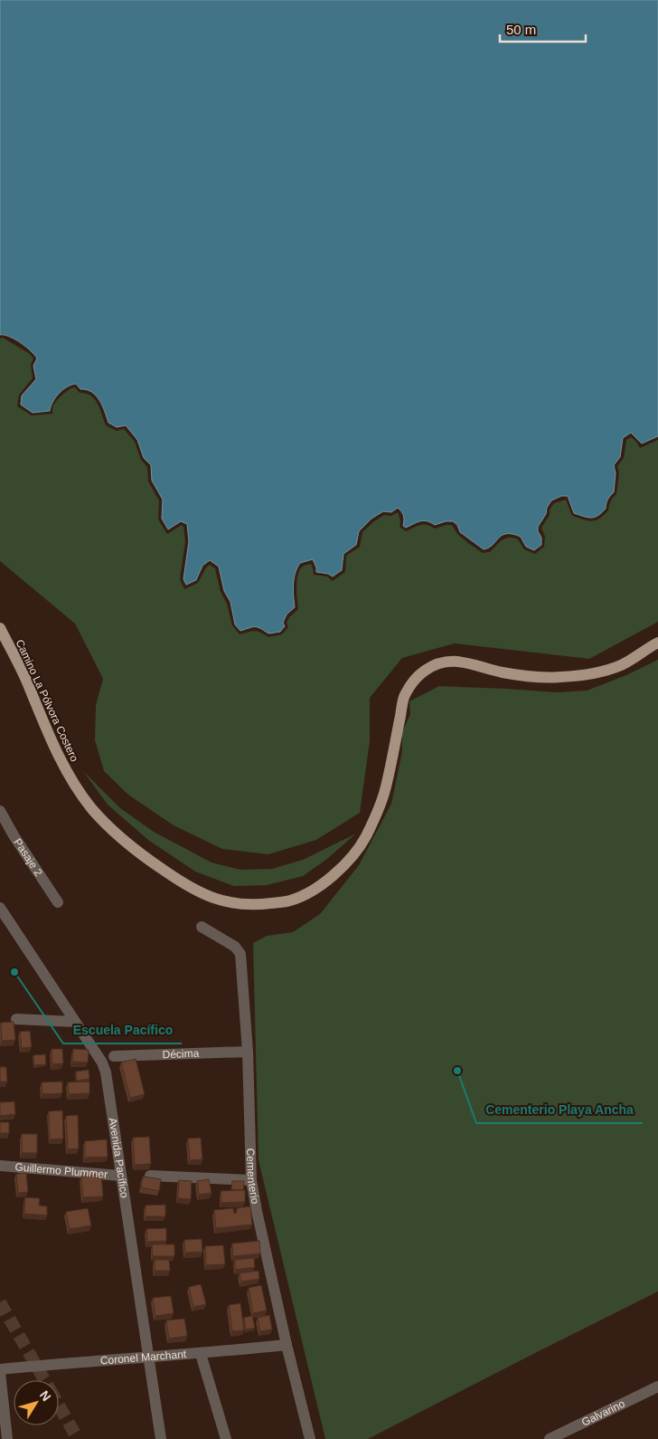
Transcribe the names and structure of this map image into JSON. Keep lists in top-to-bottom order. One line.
{"streets":{"main road":["Camino La Pólvora Costero"],"street":["Pasaje 2","Décima","Avenida Pacífico","Guillermo Plummer","Cementerio","Coronel Marchant","Galvarino"]},"crossings":[["Décima","Cementerio"],["Avenida Pacífico","Guillermo Plummer"],["Avenida Pacífico","Coronel Marchant"],["Cementerio","Coronel Marchant"]],"places":["Escuela Pacífico","Cementerio Playa Ancha"],"scale_bar":"50 m","north":"top right"}
